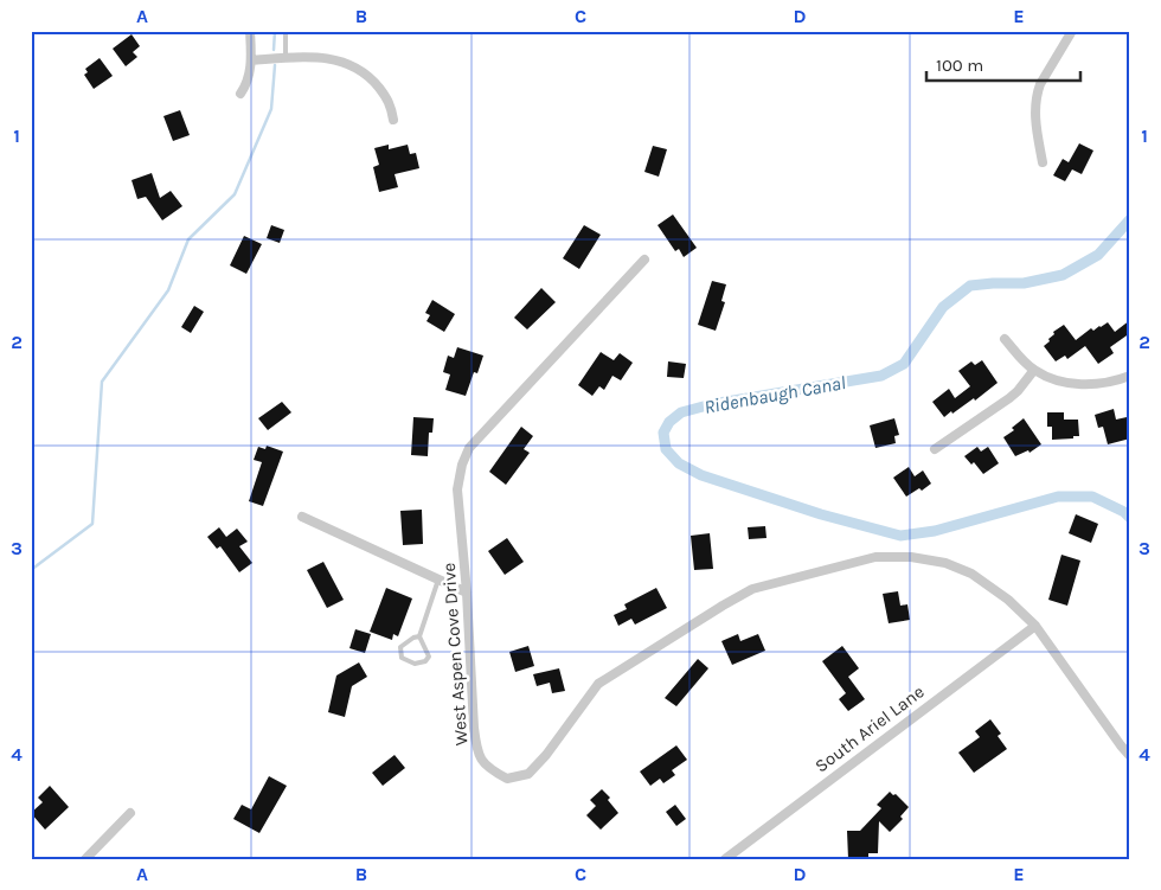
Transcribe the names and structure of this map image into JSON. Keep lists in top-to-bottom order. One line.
{"streets":{"street":["West Aspen Cove Drive","South Ariel Lane"]},"crossings":[["West Aspen Cove Drive","South Ariel Lane"]],"water":["Ridenbaugh Canal"],"scale_bar":"100 m","grid":{"columns":["A","B","C","D","E"],"rows":["1","2","3","4"]}}
